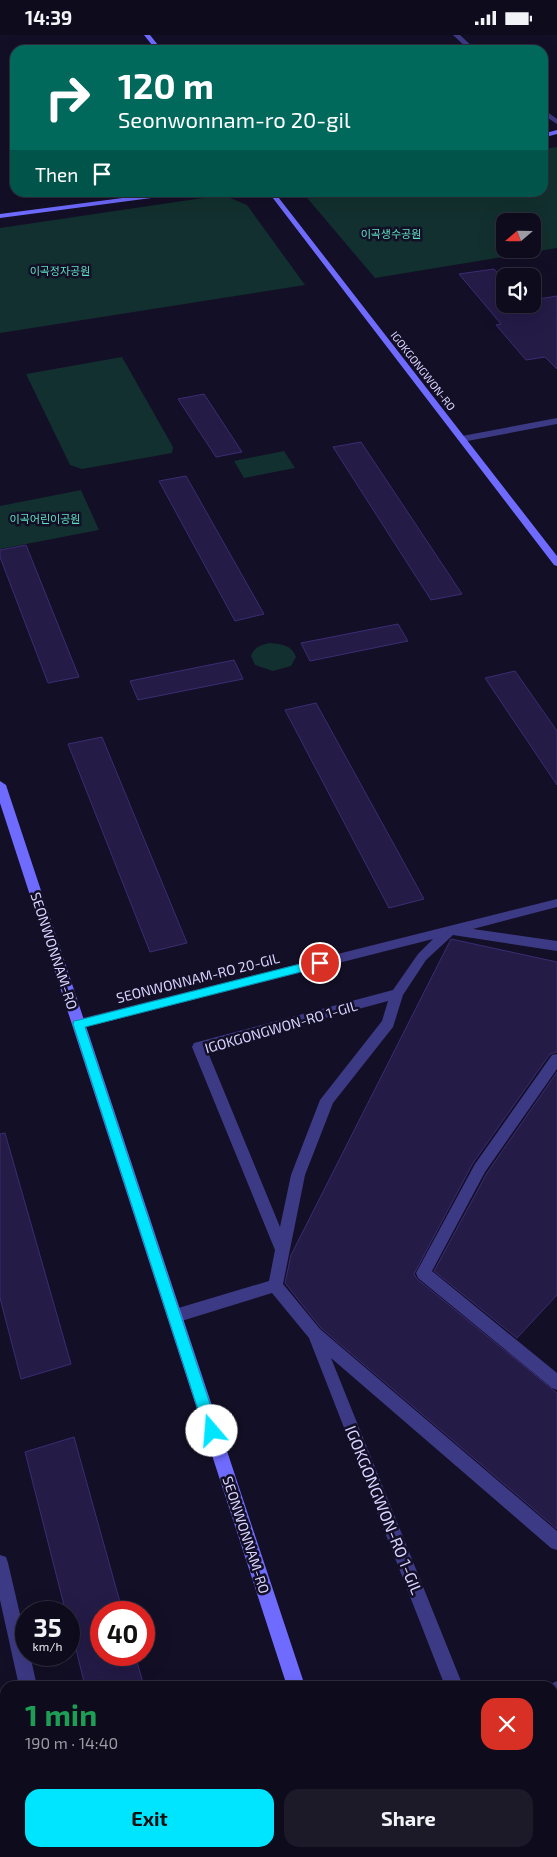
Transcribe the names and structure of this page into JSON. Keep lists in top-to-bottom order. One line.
{"streets":{"main road":["IGOKGONGWON-RO","SEONWONNAM-RO"],"street":["SEONWONNAM-RO 20-GIL","IGOKGONGWON-RO 1-GIL"]},"crossings":[["SEONWONNAM-RO","SEONWONNAM-RO 20-GIL"]],"parks":["이곡생수공원","이곡정자공원","이곡어린이공원"],"north":"left","page":{"status":"14:39","turn":["120 m","Seonwonnam-ro 20-gil"],"then":"Then","speed":"35 km/h","limit":"40","heading":["1 min","190 m · 14:40"],"buttons":["Exit","Share"]}}
